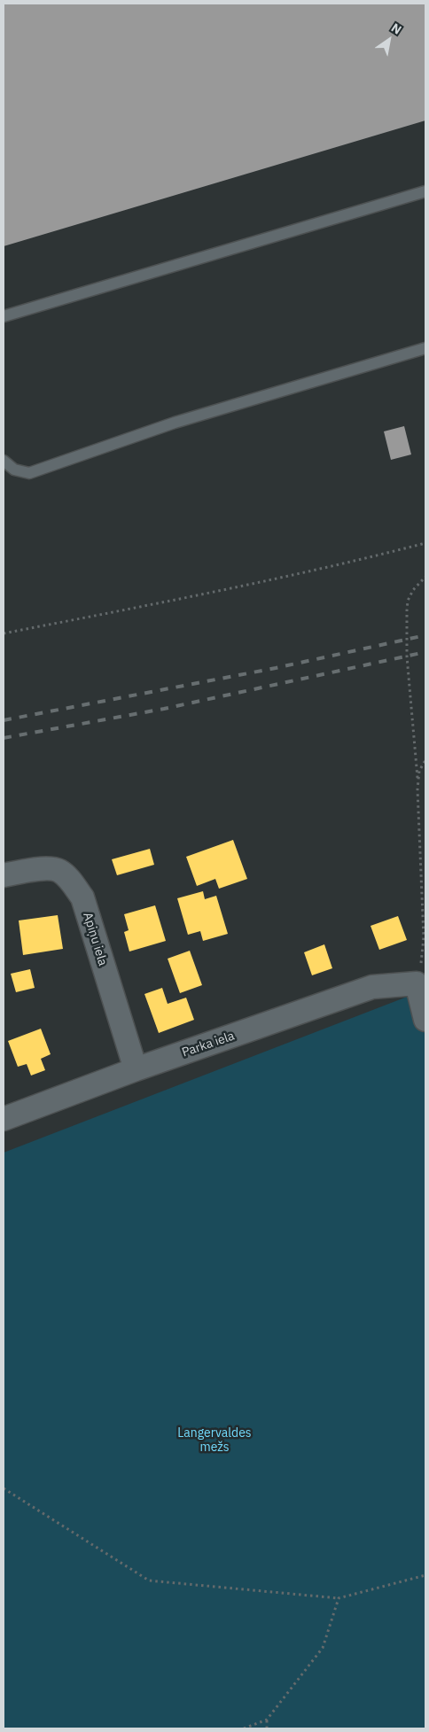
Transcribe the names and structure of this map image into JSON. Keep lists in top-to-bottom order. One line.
{"streets":{"street":["Apiņu iela","Parka iela"]},"crossings":[["Apiņu iela","Parka iela"]],"parks":["Langervaldes mežs"],"north":"top right"}
